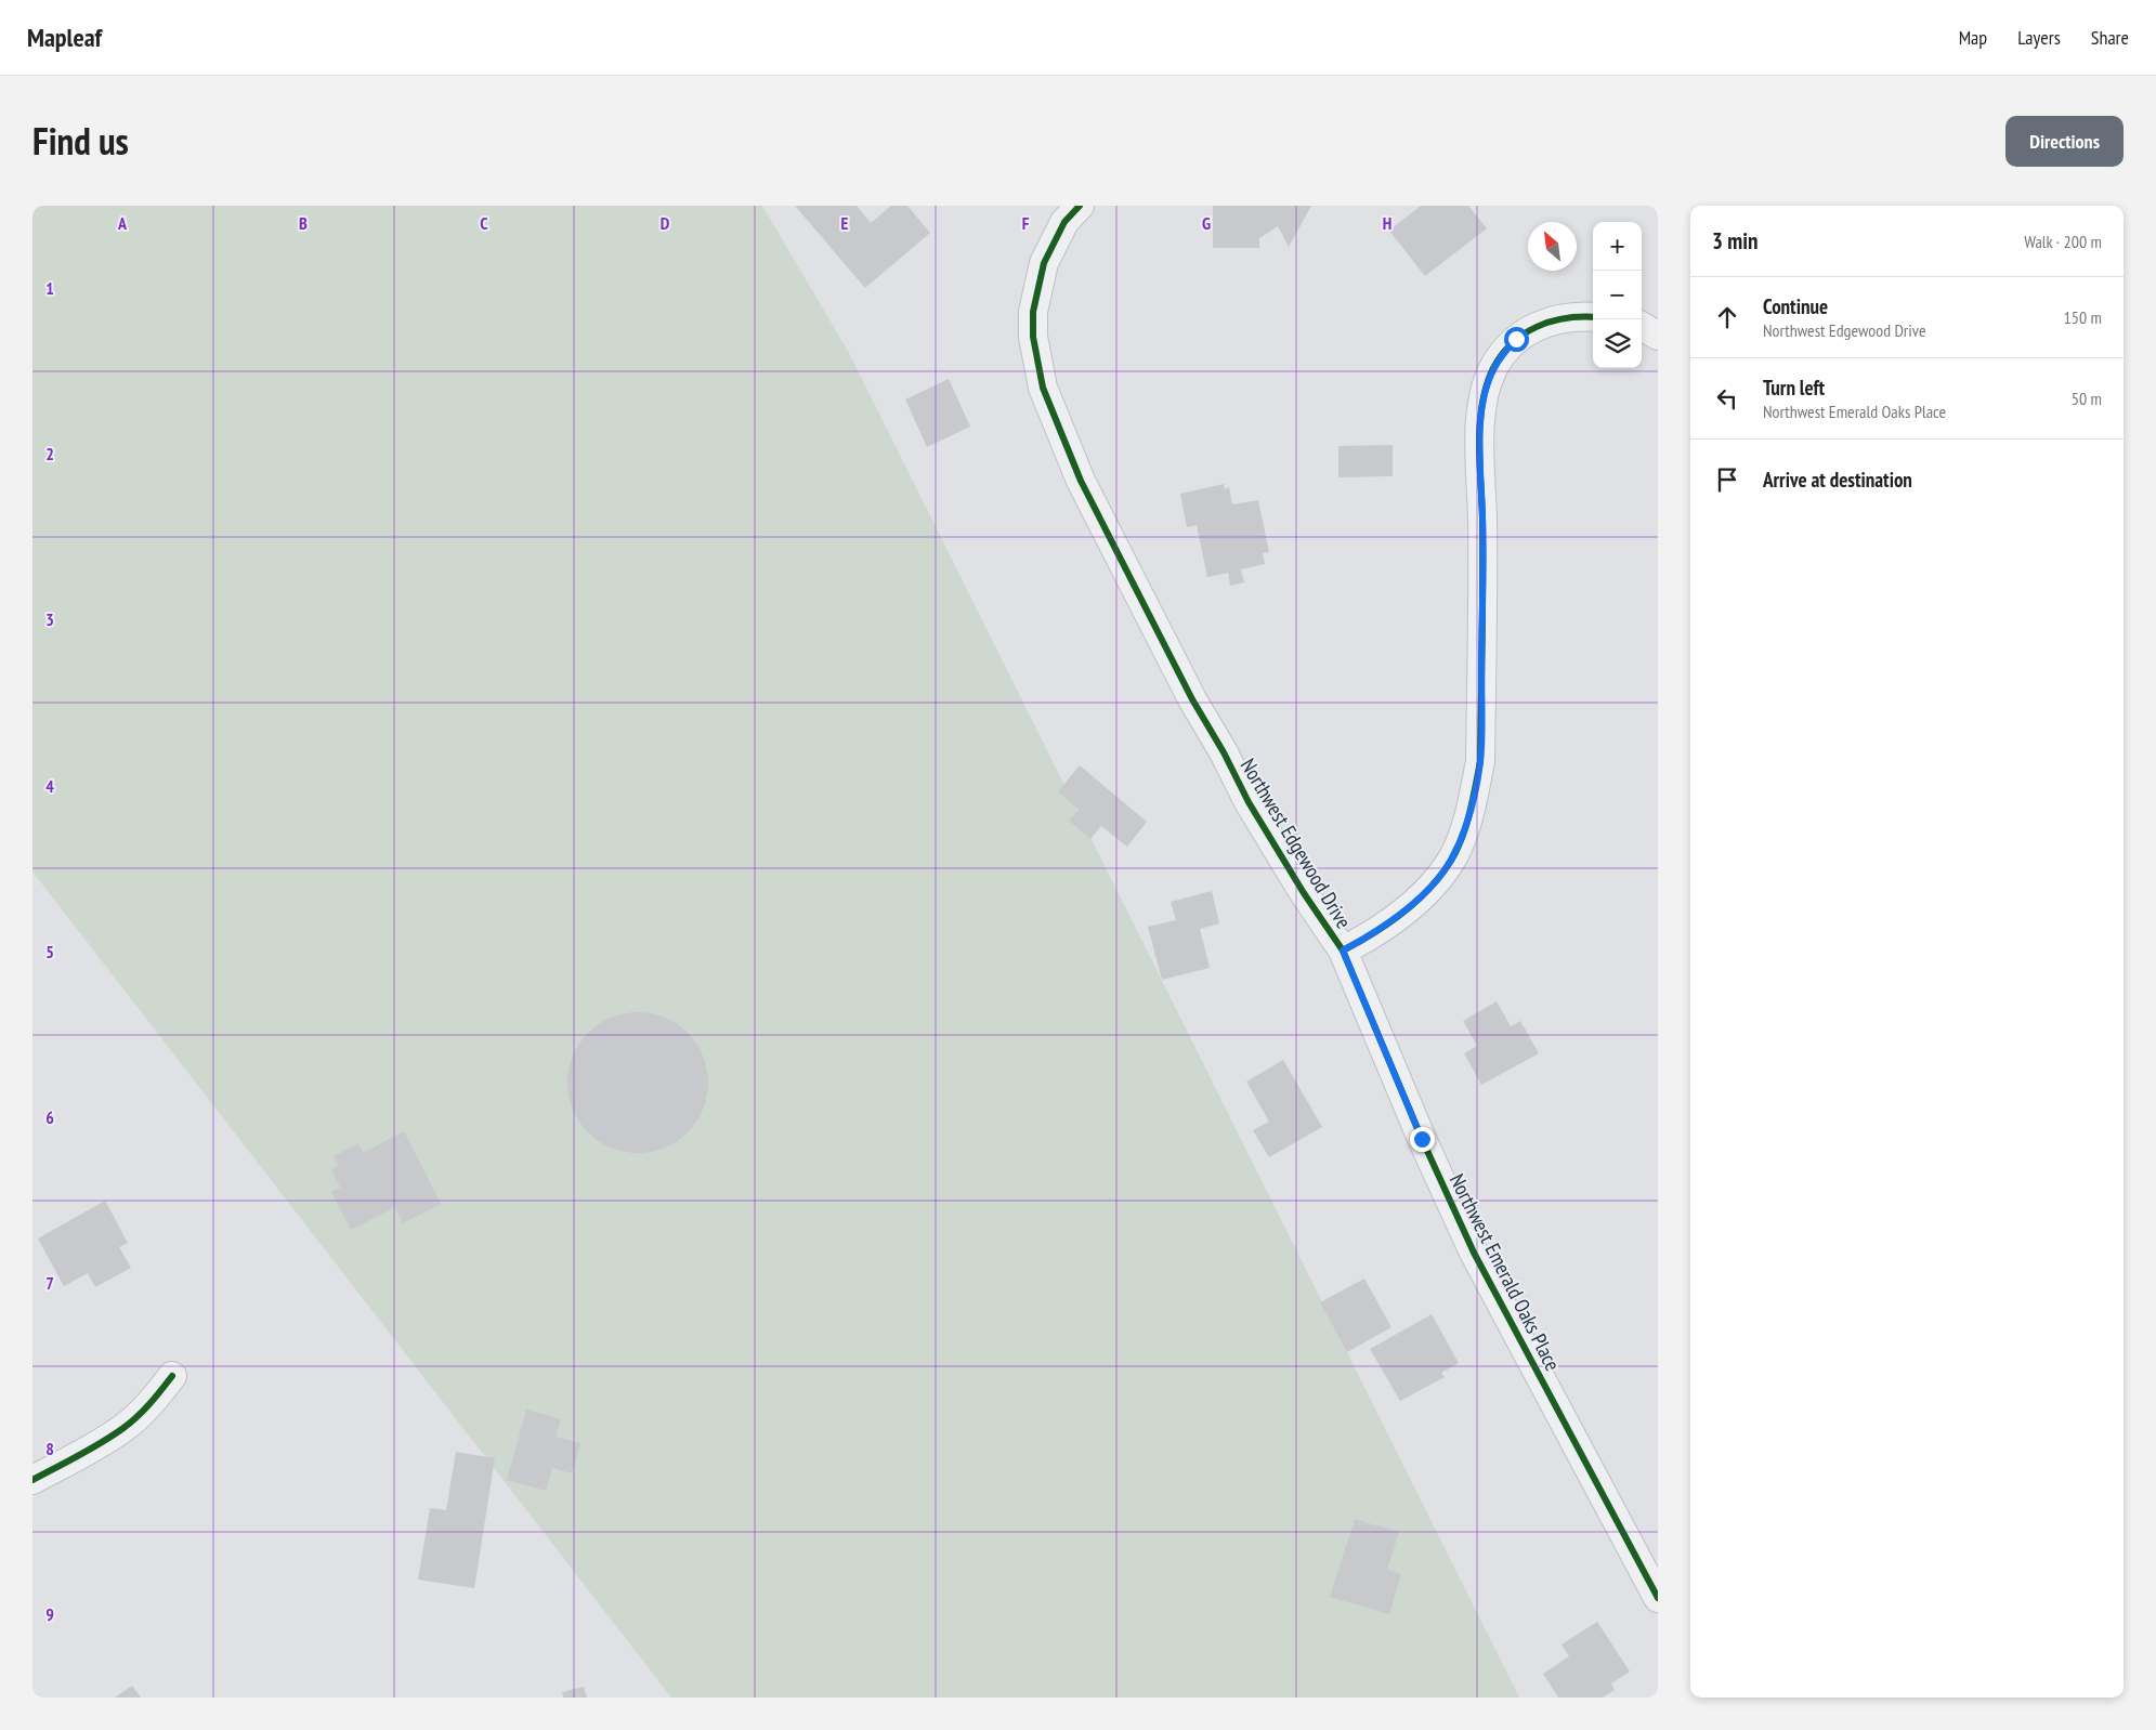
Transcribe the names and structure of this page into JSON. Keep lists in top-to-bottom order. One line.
{"streets":{"street":["Northwest Edgewood Drive","Northwest Emerald Oaks Place"]},"crossings":[["Northwest Edgewood Drive","Northwest Emerald Oaks Place"]],"north":"top left","page":{"header":"Mapleaf","nav":["Map","Layers","Share"],"title":"Find us","buttons":"Directions","heading":["3 min","Walk · 200 m"],"map_buttons":["+","−"],"list":[["Continue","Northwest Edgewood Drive","150 m"],["Turn left","Northwest Emerald Oaks Place","50 m"],"Arrive at destination"]},"grid":{"columns":["A","B","C","D","E","F","G","H"],"rows":["1","2","3","4","5","6","7","8","9"]}}
